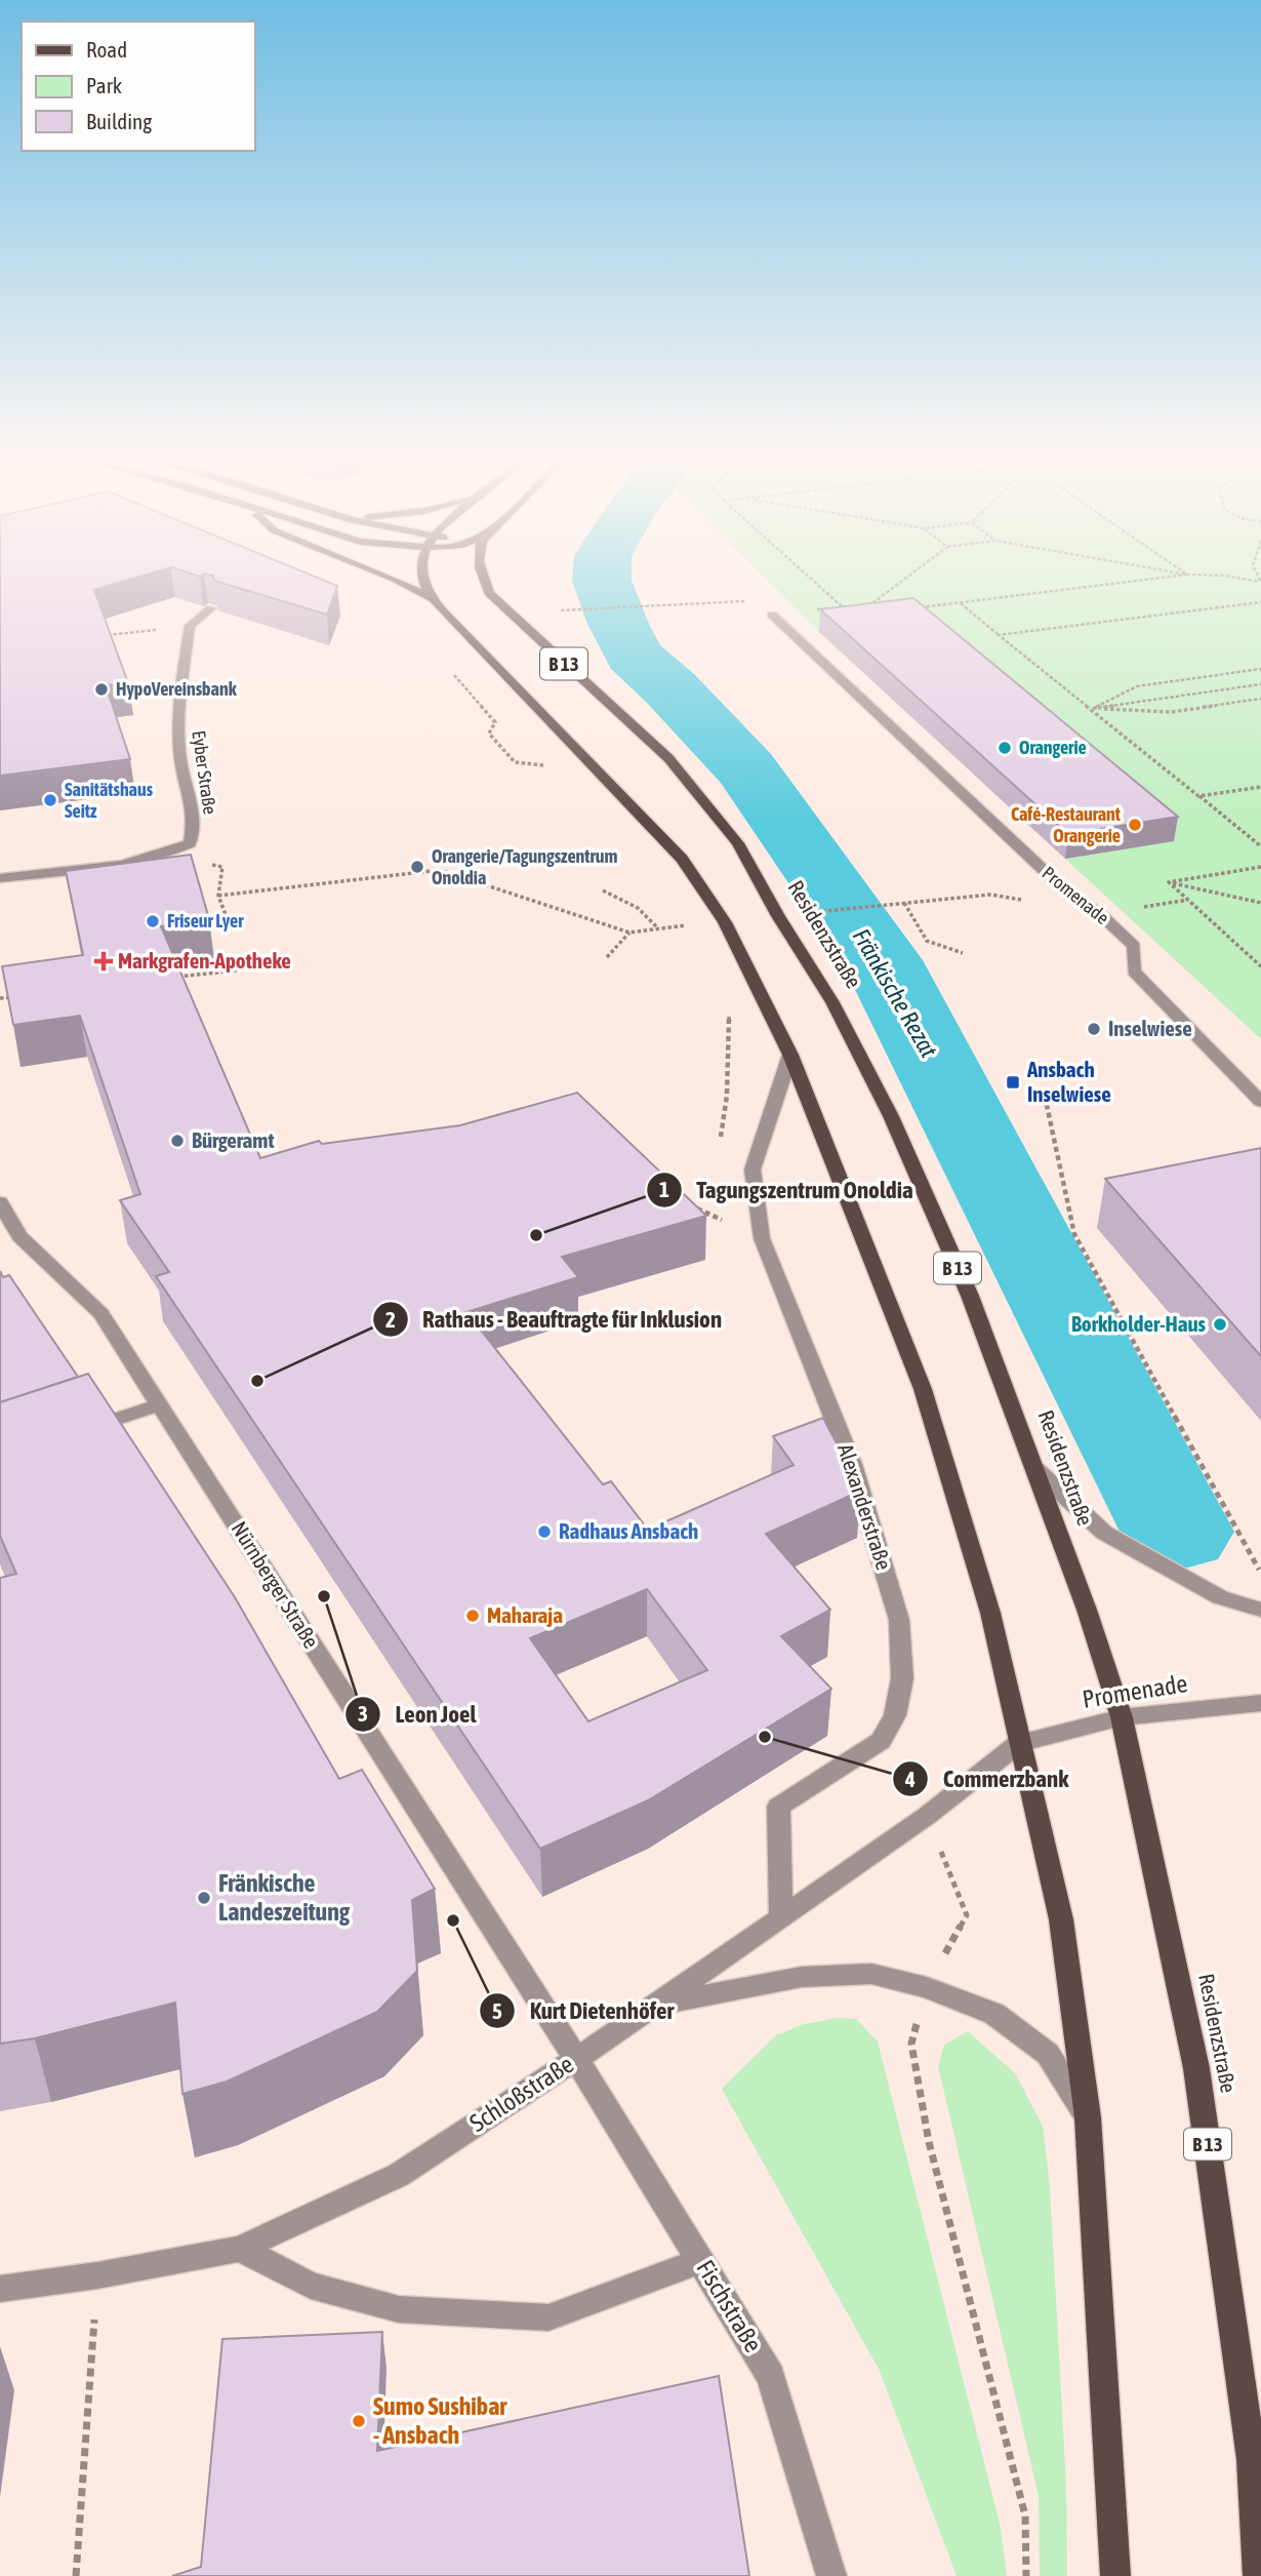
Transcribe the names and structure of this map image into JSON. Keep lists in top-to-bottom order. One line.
{"streets":{"main road":["B 13","Residenzstraße"],"street":["Eyber Straße","Promenade","Alexanderstraße","Nürnberger Straße","Schloßstraße","Fischstraße"]},"crossings":[["B 13","Promenade"],["B 13","Alexanderstraße"],["B 13","Schloßstraße"],["Promenade","Residenzstraße"],["Promenade","Schloßstraße"],["Alexanderstraße","Schloßstraße"],["Nürnberger Straße","Schloßstraße"],["Nürnberger Straße","Fischstraße"],["Schloßstraße","Fischstraße"]],"water":["Fränkische Rezat"],"places":{"other":["HypoVereinsbank","Orangerie","Sanitätshaus Seitz","Café-Restaurant Orangerie","Orangerie/Tagungszentrum Onoldia","Friseur Lyer","Inselwiese","Bürgeramt","Tagungszentrum Onoldia","Borkholder-Haus","Rathaus - Beauftragte für Inklusion","Radhaus Ansbach","Leon Joel","Maharaja","Commerzbank","Fränkische Landeszeitung","Kurt Dietenhöfer","Sumo Sushibar - Ansbach"],"health":["Markgrafen-Apotheke"],"transit":["Ansbach Inselwiese"]},"legend":["Road","Park","Building"]}
